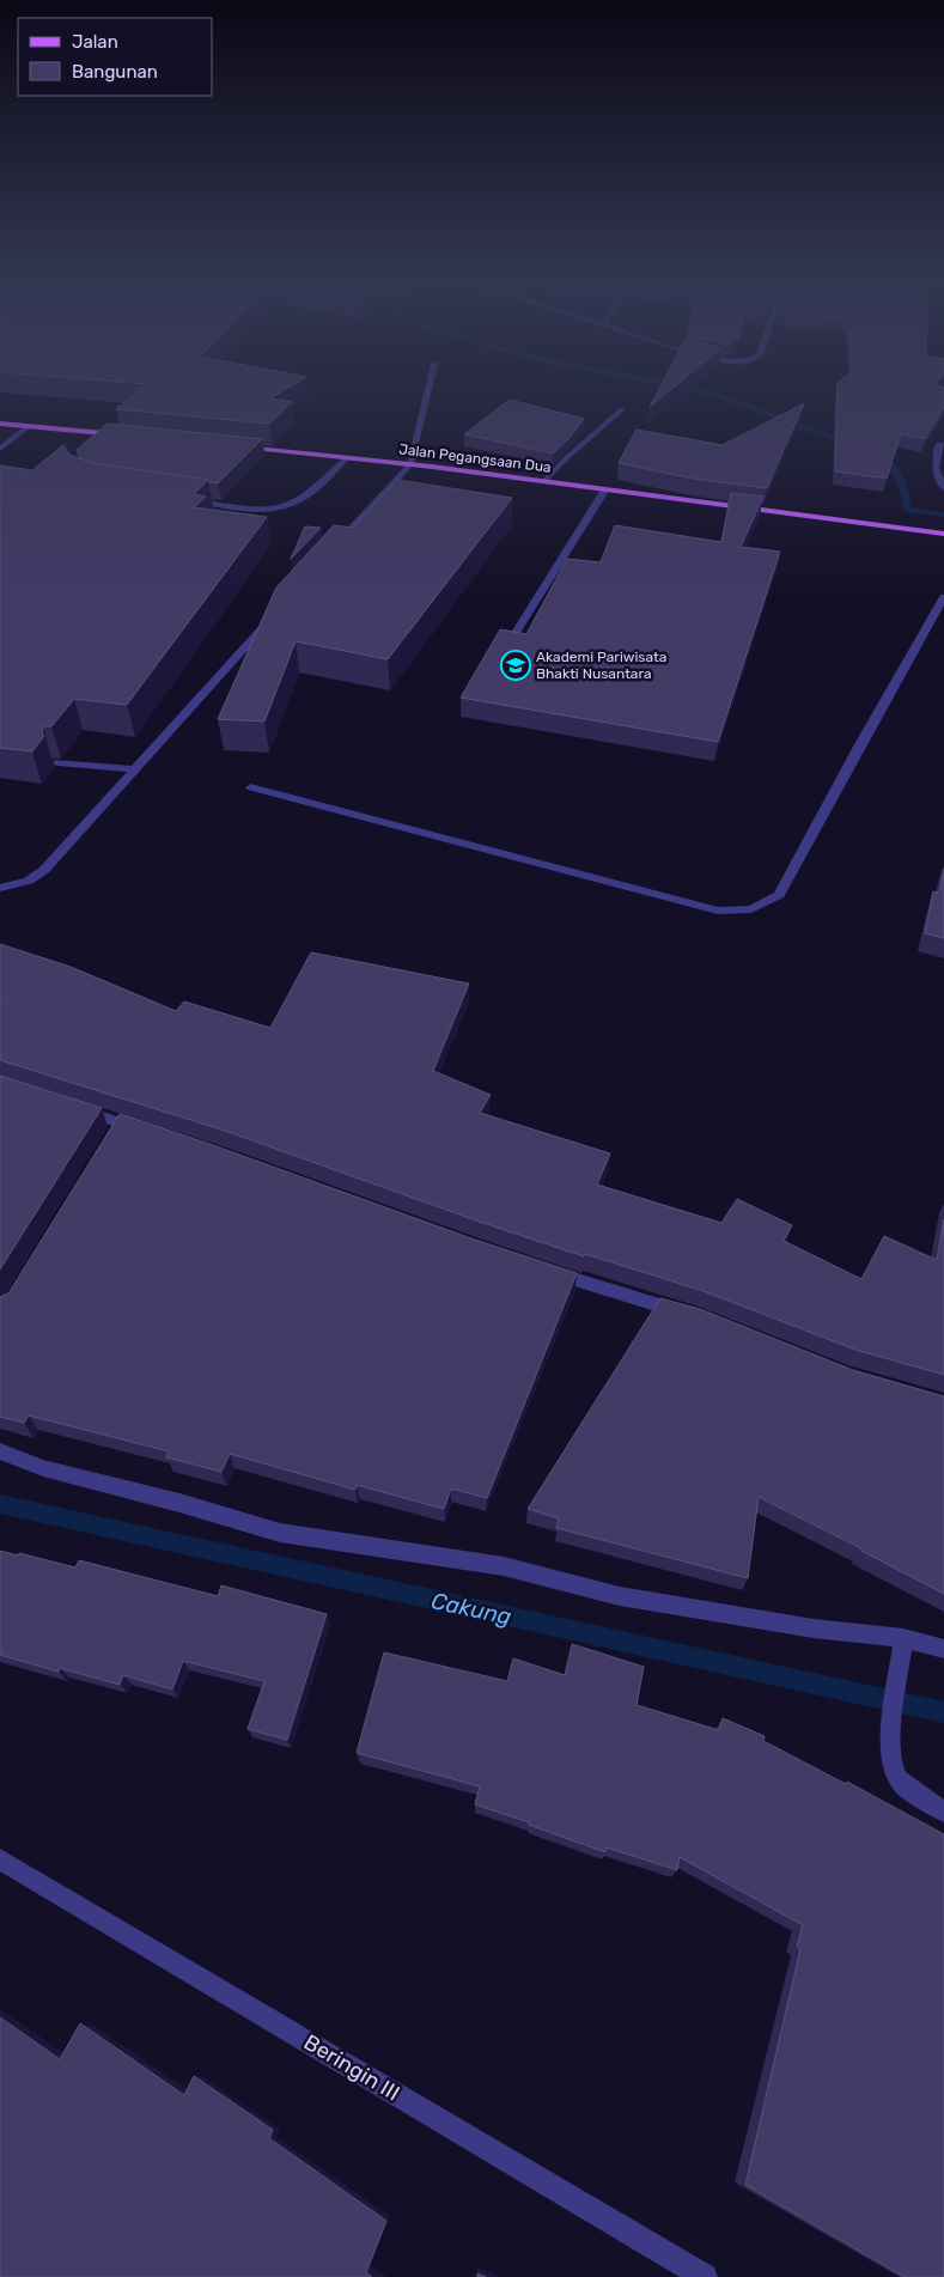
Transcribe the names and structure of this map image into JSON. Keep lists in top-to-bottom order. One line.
{"streets":{"main road":["Jalan Pegangsaan Dua"],"street":["Beringin III"]},"water":["Cakung"],"places":{"school or university":["Akademi Pariwisata Bhakti Nusantara"]},"legend":["Jalan","Bangunan"]}
